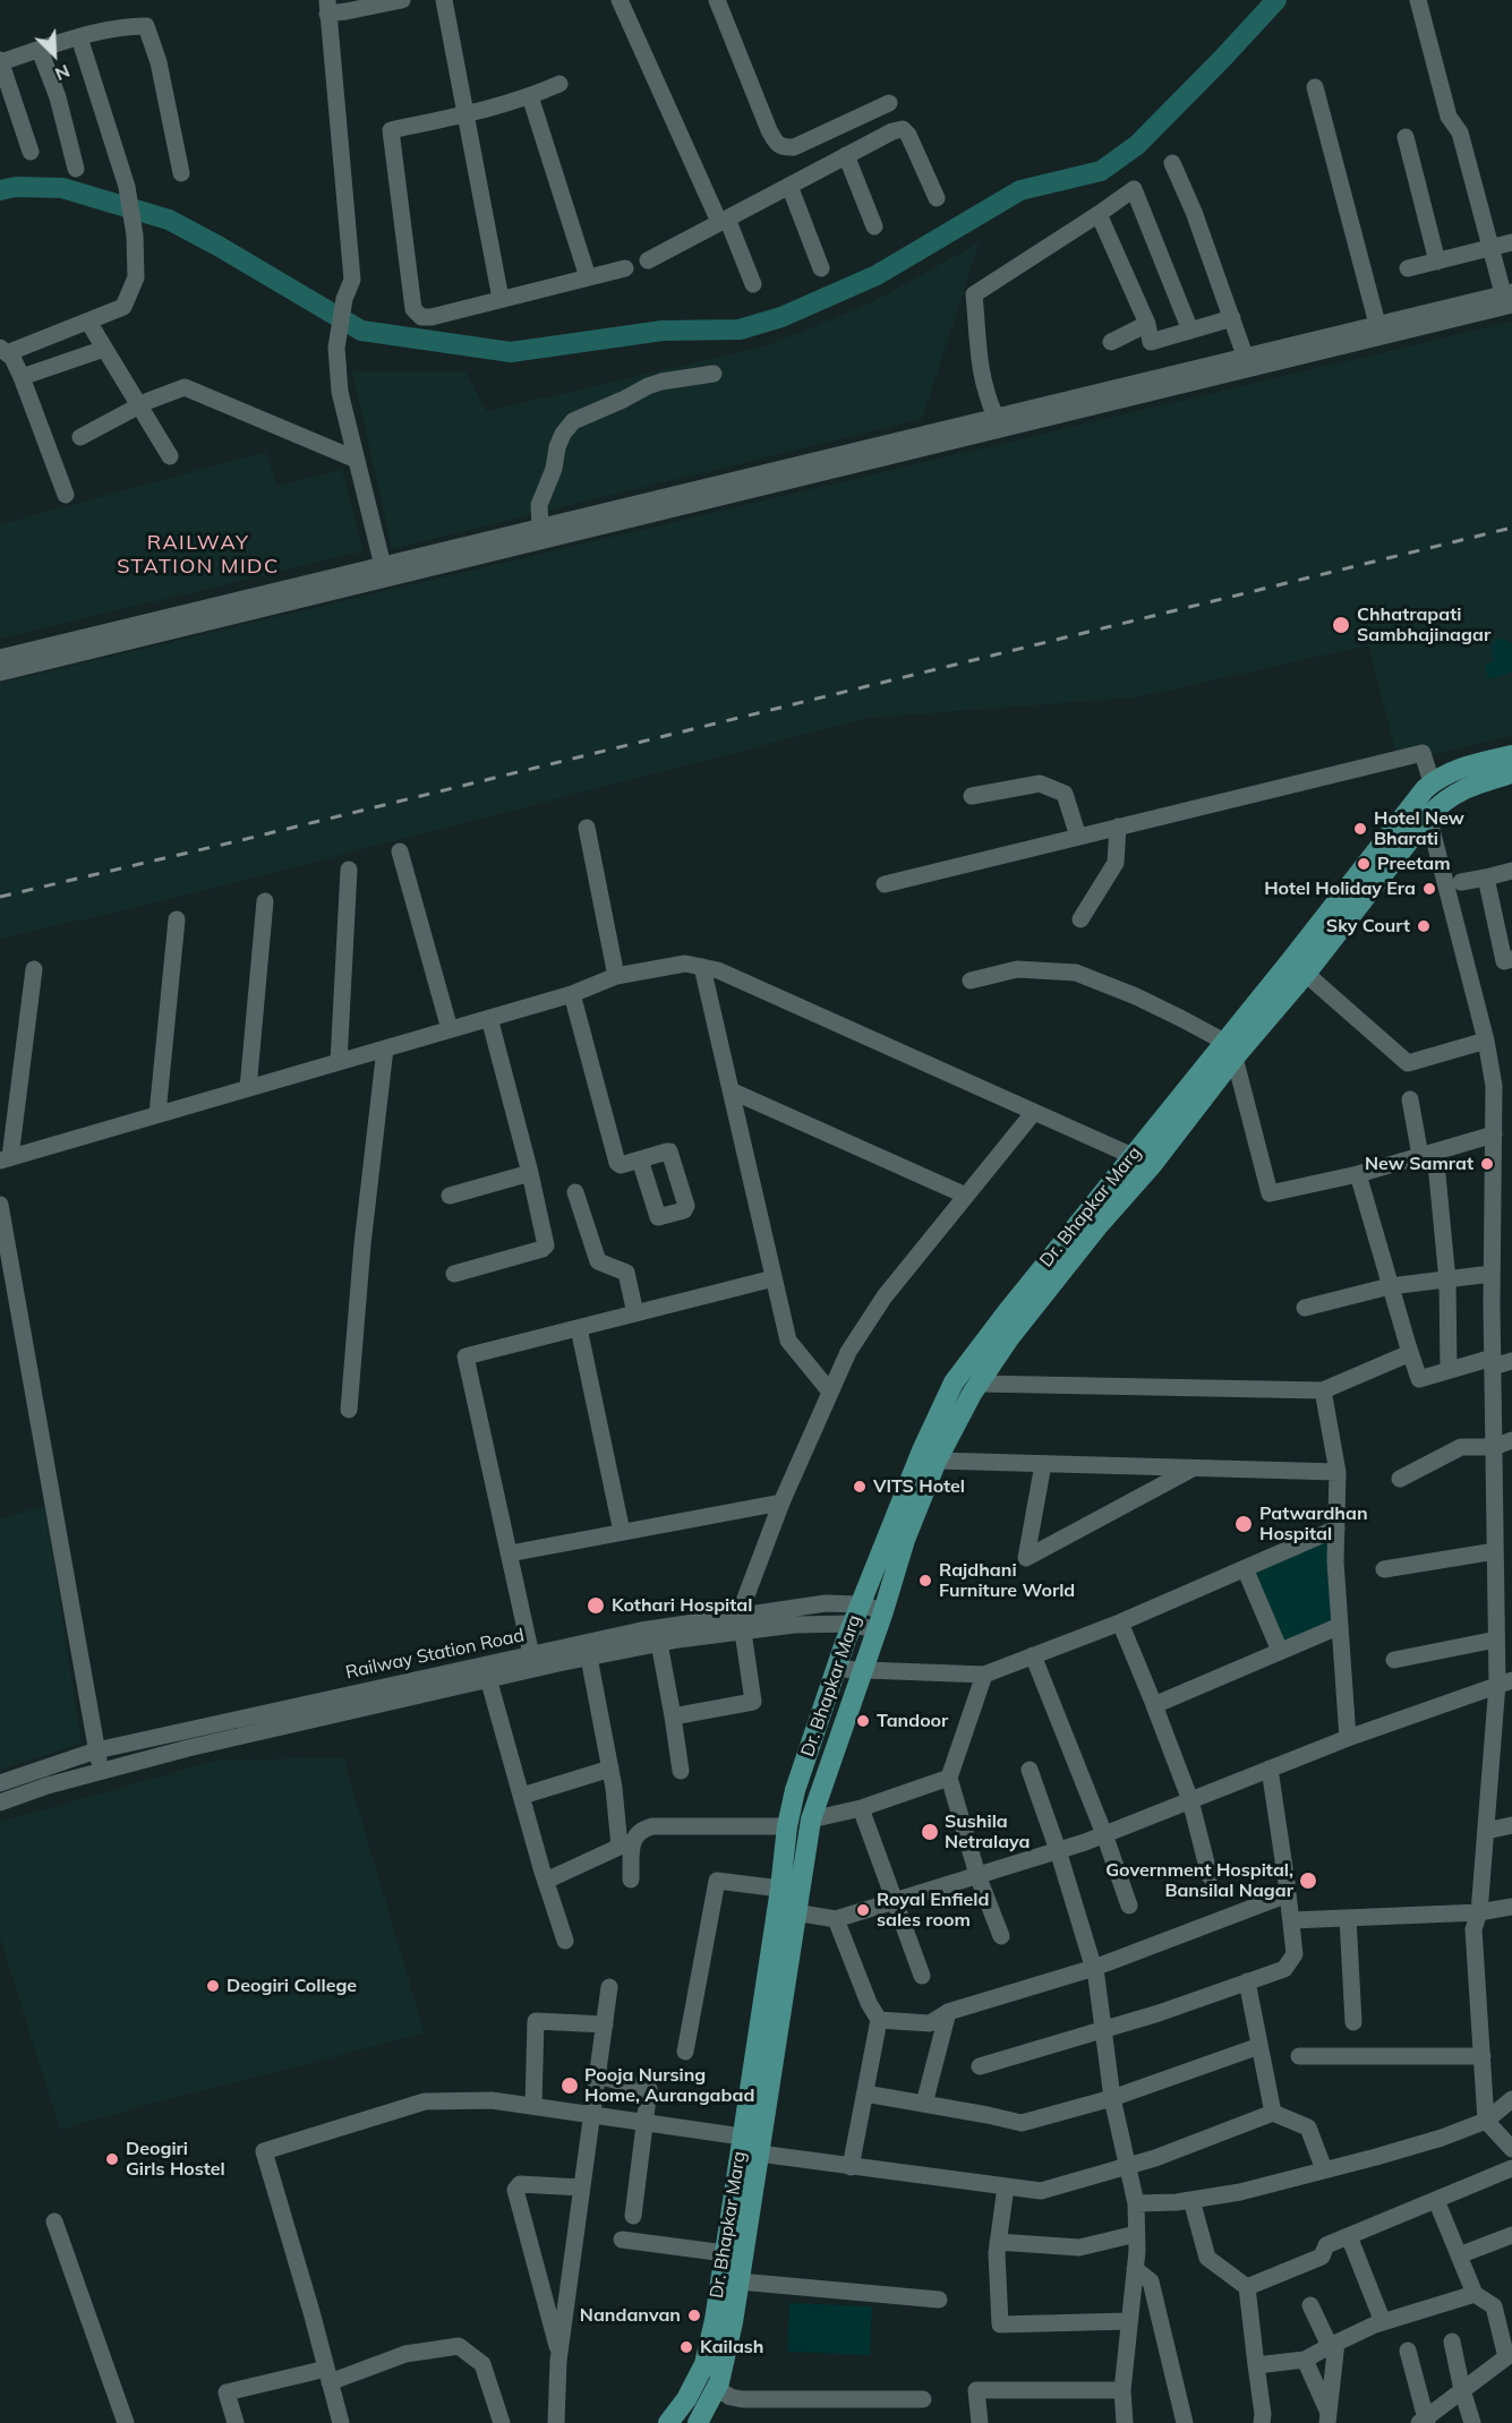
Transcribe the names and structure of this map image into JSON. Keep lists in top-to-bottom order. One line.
{"streets":{"main road":["Dr. Bhapkar Marg"],"street":["Railway Station Road"]},"crossings":[["Dr. Bhapkar Marg","Railway Station Road"]],"districts":["RAILWAY STATION MIDC"],"places":["Chhatrapati Sambhajinagar","Hotel New Bharati","Preetam","Hotel Holiday Era","Sky Court","New Samrat","VITS Hotel","Patwardhan Hospital","Rajdhani Furniture World","Kothari Hospital","Tandoor","Sushila Netralaya","Government Hospital, Bansilal Nagar","Royal Enfield sales room","Deogiri College","Pooja Nursing Home, Aurangabad","Deogiri Girls Hostel","Nandanvan","Kailash"],"north":"bottom right"}
